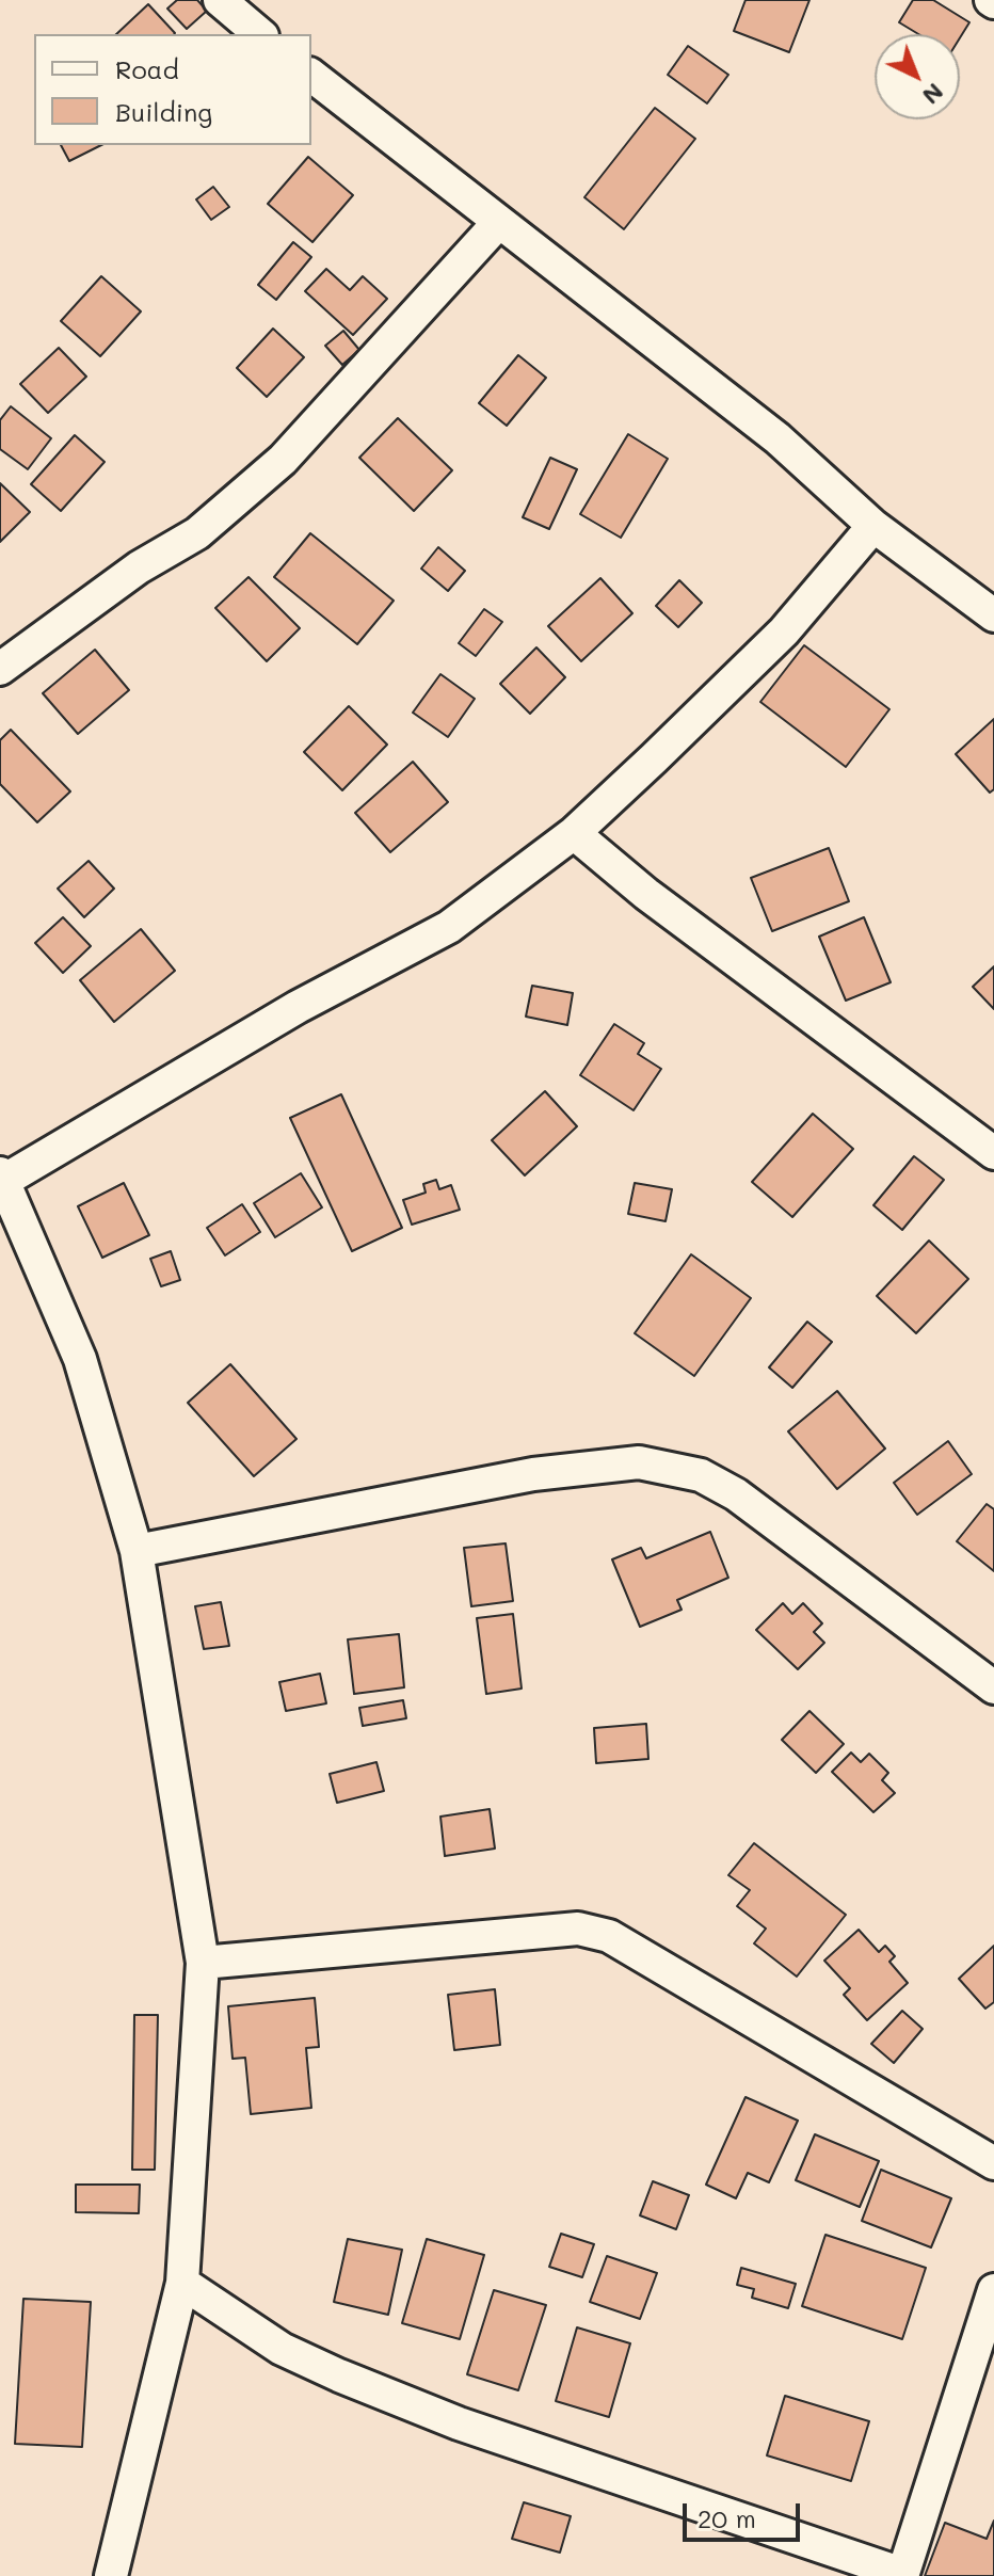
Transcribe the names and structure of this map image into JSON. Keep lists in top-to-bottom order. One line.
{"legend":["Road","Building"],"scale_bar":"20 m","north":"bottom right"}
